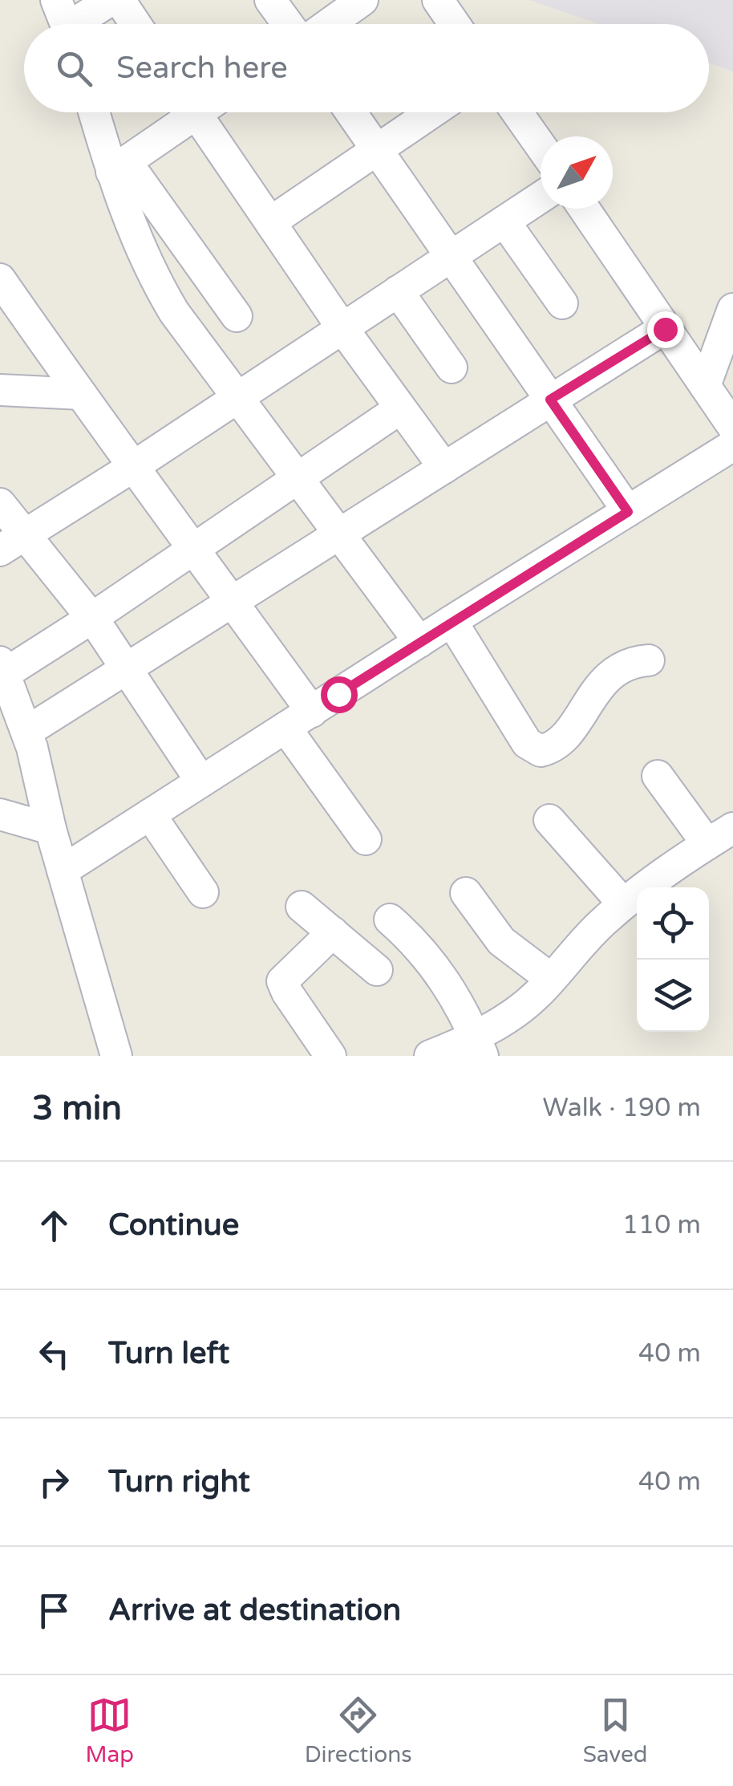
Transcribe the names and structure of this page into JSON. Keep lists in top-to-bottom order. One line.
{"north":"top right","page":{"search":"Search here","heading":["3 min","Walk · 190 m"],"list":[["Continue","110 m"],["Turn left","40 m"],["Turn right","40 m"],"Arrive at destination"],"nav":["Map","Directions","Saved"]}}
